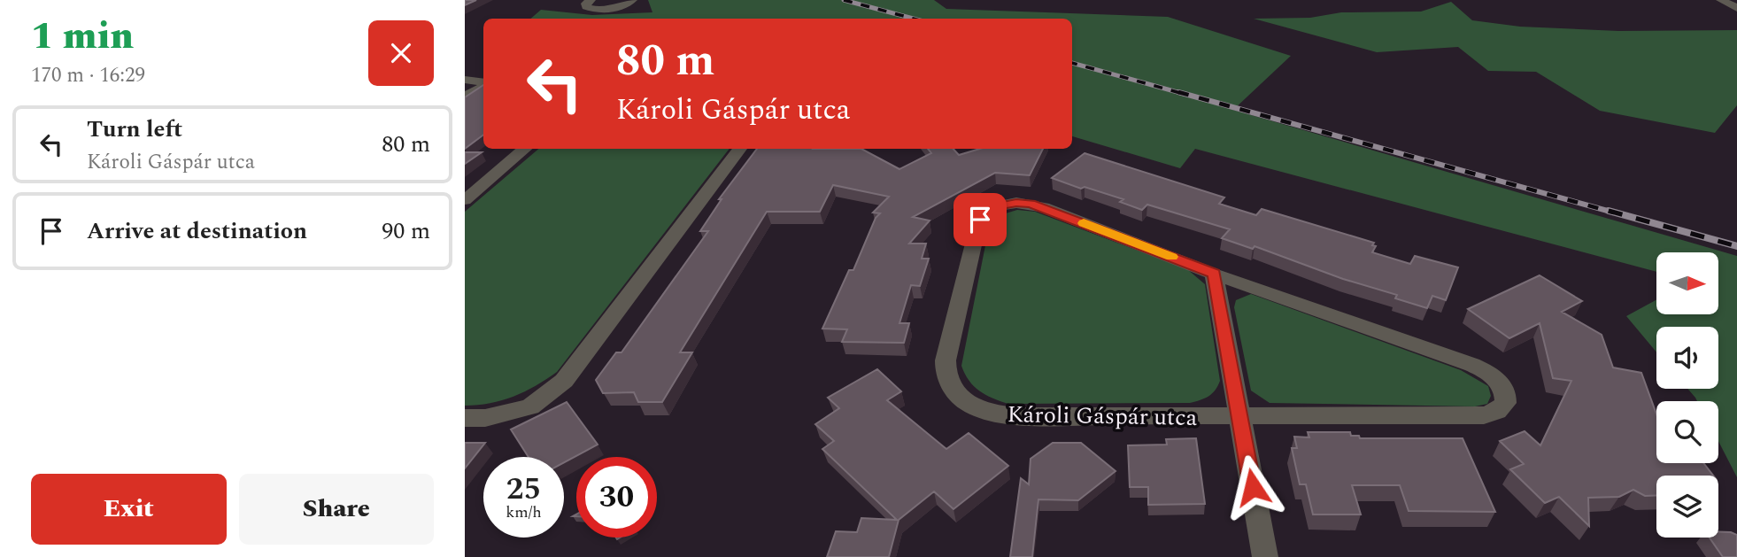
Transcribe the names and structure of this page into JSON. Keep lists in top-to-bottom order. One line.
{"streets":{"street":["Károli Gáspár utca"]},"north":"right","page":{"heading":["1 min","170 m · 16:29"],"turn":["80 m","Károli Gáspár utca"],"list":[{"name":"Turn left","note":"Károli Gáspár utca","value":"80 m"},{"name":"Arrive at destination","value":"90 m"}],"speed":"25 km/h","limit":"30","buttons":["Exit","Share"]}}
